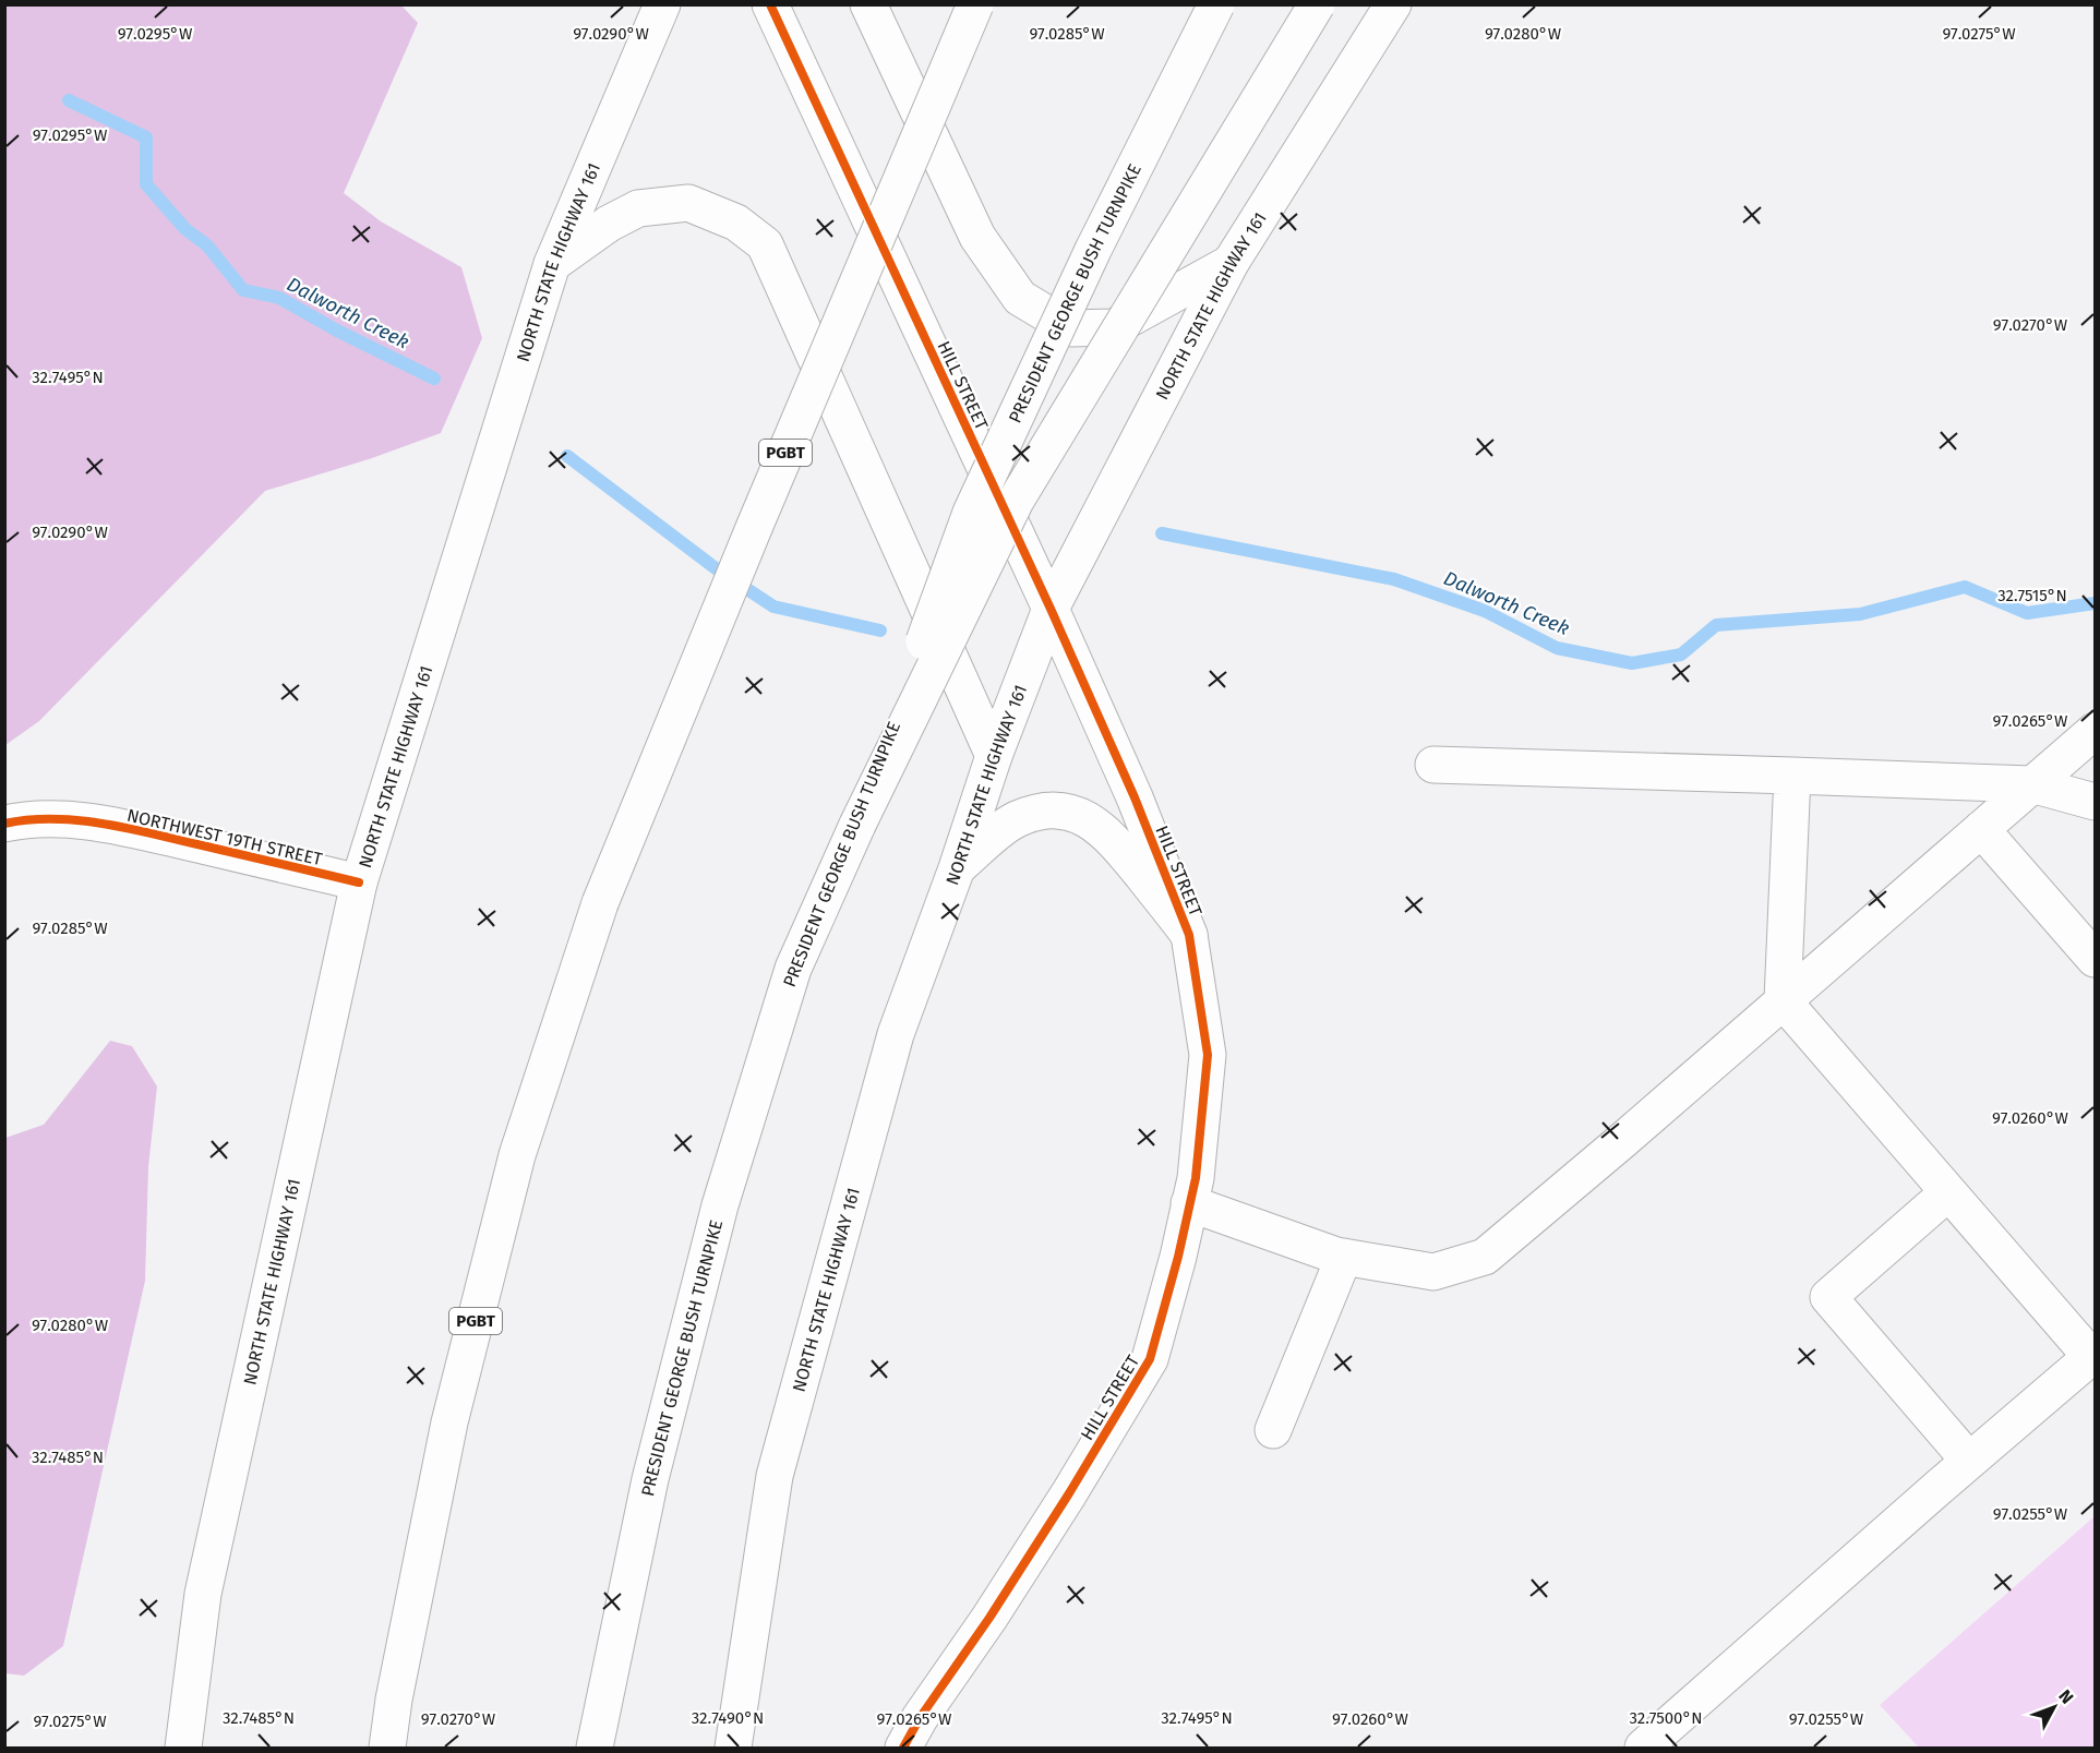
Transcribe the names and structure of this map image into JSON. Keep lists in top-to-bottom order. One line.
{"streets":{"main road":["NORTH STATE HIGHWAY 161","PRESIDENT GEORGE BUSH TURNPIKE","HILL STREET","PGBT","NORTHWEST 19TH STREET"]},"crossings":[["NORTH STATE HIGHWAY 161","HILL STREET"],["NORTH STATE HIGHWAY 161","NORTHWEST 19TH STREET"]],"water":["Dalworth Creek"],"north":"top right","coordinates":["97.0295°W","97.0290°W","97.0285°W","97.0280°W","97.0275°W","97.0270°W","32.7495°N","32.7515°N","97.0265°W","97.0260°W","32.7485°N","97.0255°W","32.7490°N","32.7500°N"]}
